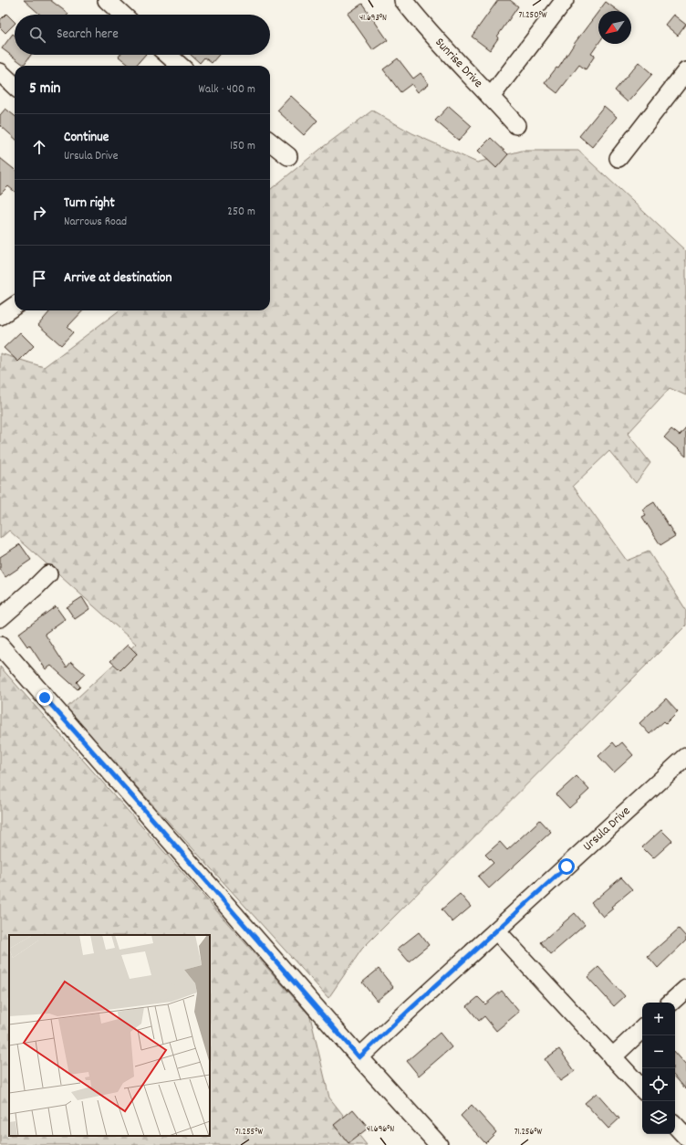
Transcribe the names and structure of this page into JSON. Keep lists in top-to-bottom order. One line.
{"streets":{"street":["Sunrise Drive","Ursula Drive"]},"north":"bottom left","page":{"search":"Search here","heading":["5 min","Walk · 400 m"],"list":[["Continue","Ursula Drive","150 m"],["Turn right","Narrows Road","250 m"],"Arrive at destination"],"map_buttons":["+","−"]},"coordinates":["71.250°W","41.693°N","41.696°N","71.255°W","71.256°W"]}
